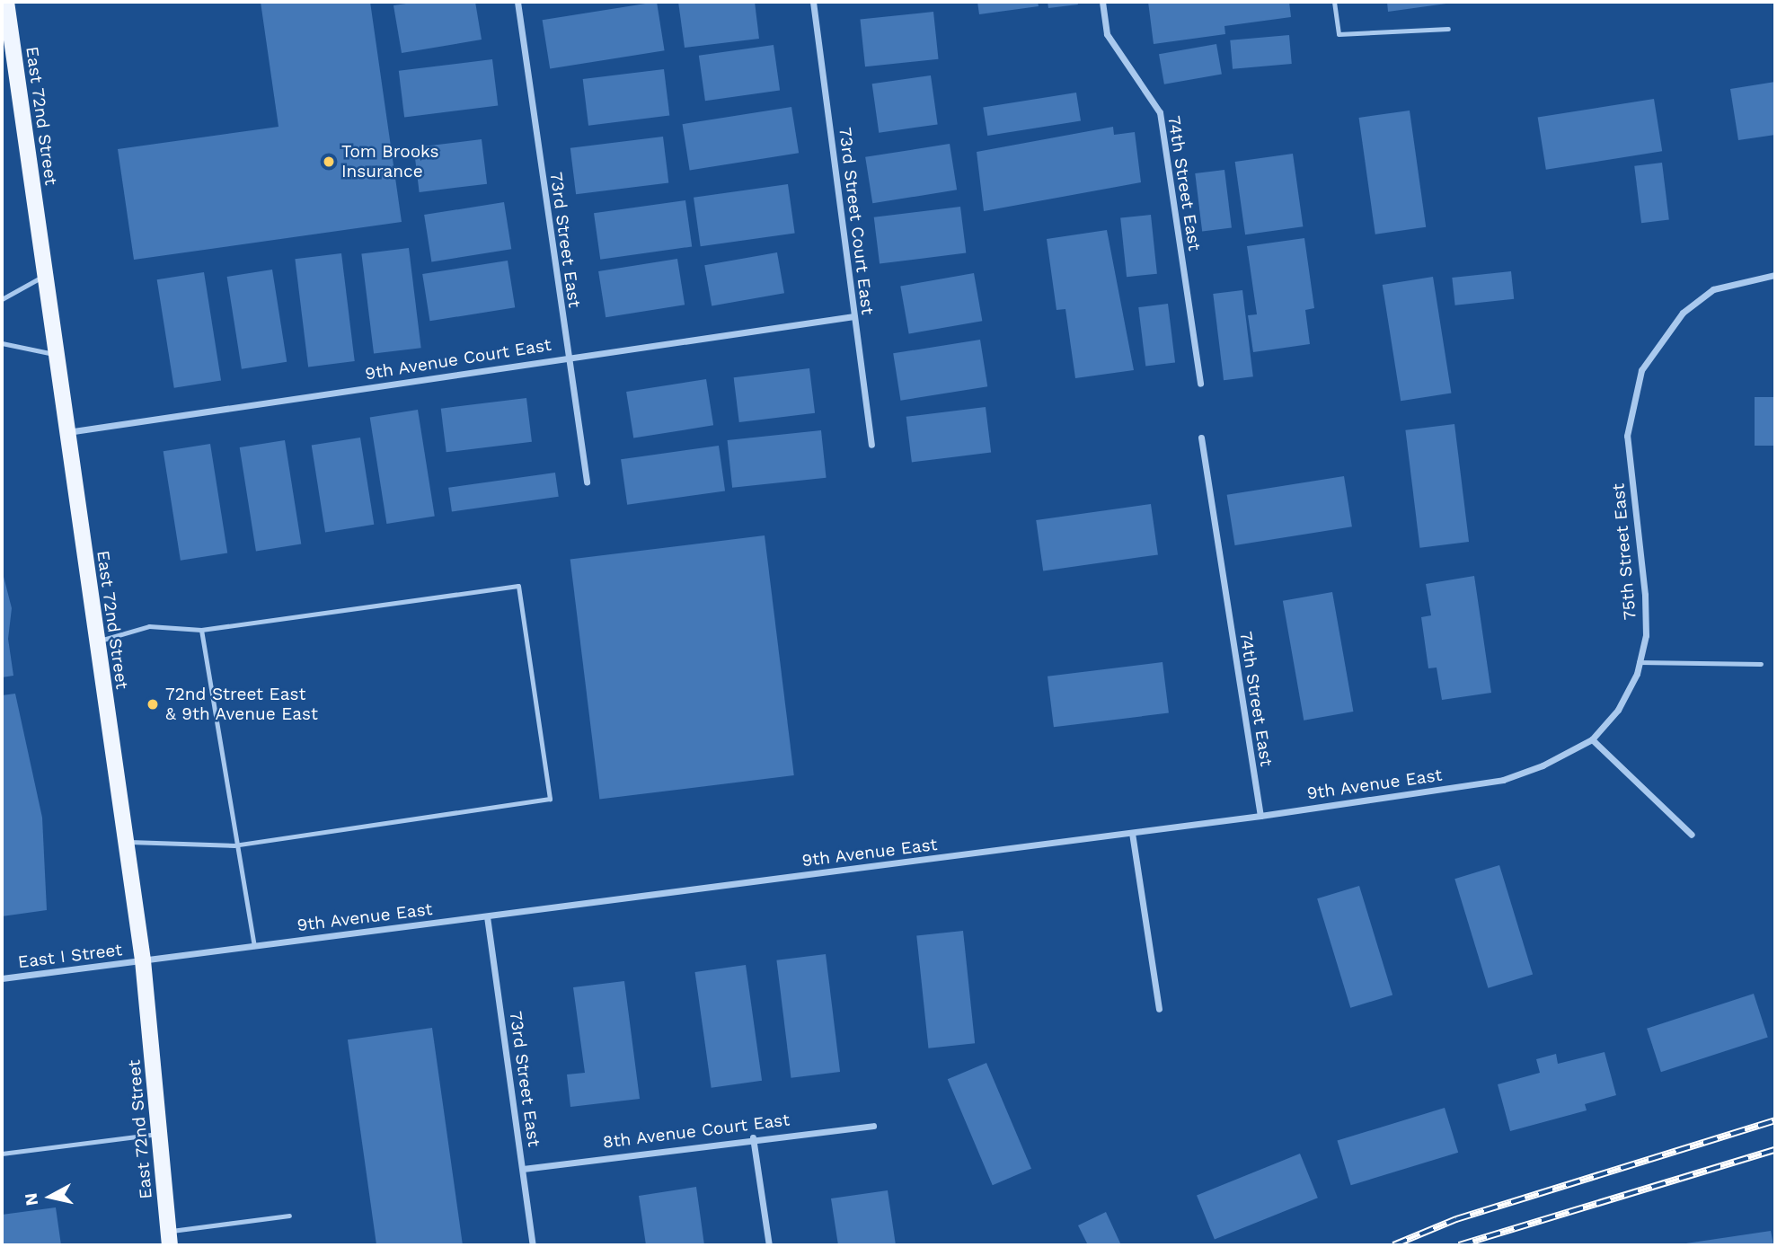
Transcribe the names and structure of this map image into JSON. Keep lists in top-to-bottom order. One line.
{"streets":{"main road":["East 72nd Street"],"street":["74th Street East","73rd Street Court East","73rd Street East","9th Avenue Court East","75th Street East","9th Avenue East","East I Street","8th Avenue Court East"]},"crossings":[["East 72nd Street","9th Avenue Court East"],["East 72nd Street","9th Avenue East"],["East 72nd Street","East I Street"],["74th Street East","9th Avenue East"],["73rd Street Court East","9th Avenue Court East"],["73rd Street East","9th Avenue Court East"],["73rd Street East","9th Avenue East"],["73rd Street East","8th Avenue Court East"],["75th Street East","9th Avenue East"],["9th Avenue East","East I Street"]],"places":["Tom Brooks Insurance","72nd Street East & 9th Avenue East"],"north":"left"}
